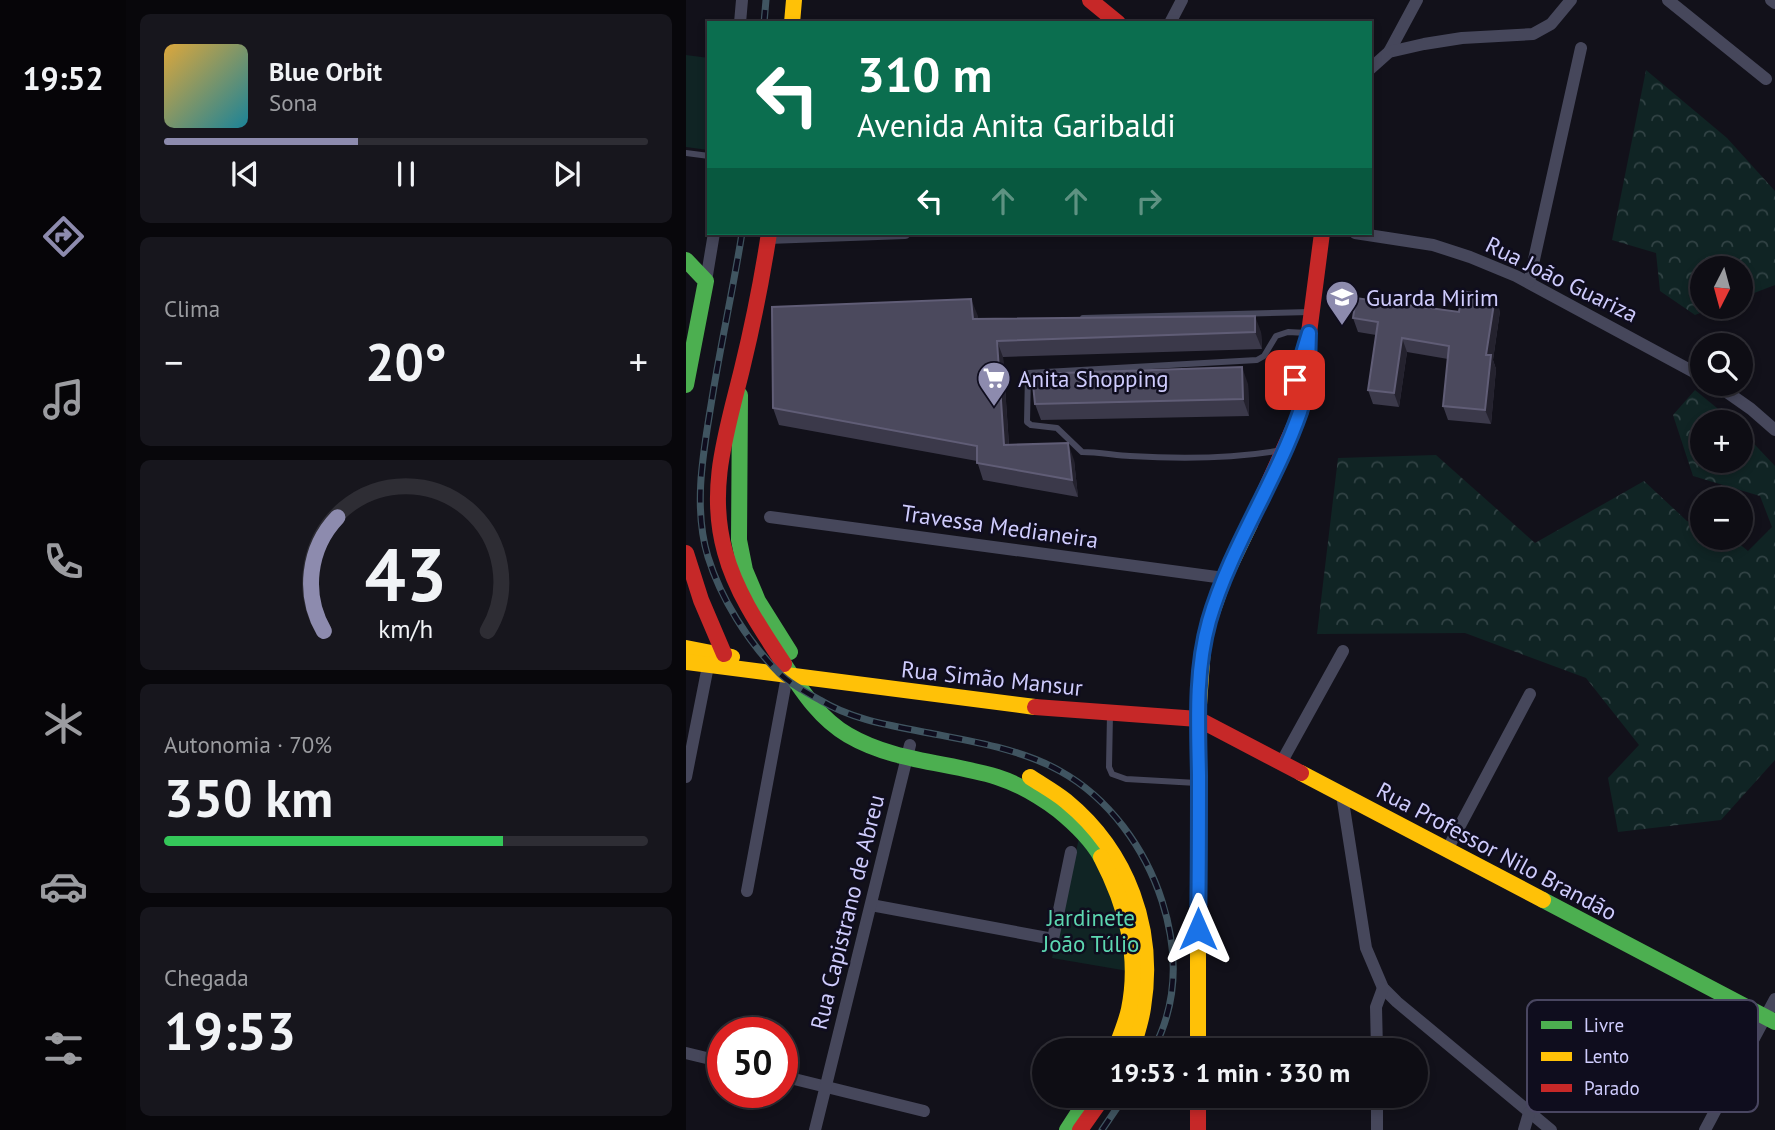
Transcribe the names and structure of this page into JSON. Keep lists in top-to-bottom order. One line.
{"streets":{"main road":["Rua Simão Mansur","Rua Professor Nilo Brandão"],"street":["Rua João Guariza","Travessa Medianeira","Rua Capistrano de Abreu"]},"crossings":[["Rua Simão Mansur","Rua Professor Nilo Brandão"]],"parks":["Jardinete João Túlio"],"places":{"school or university":["Guarda Mirim"],"supermarket":["Anita Shopping"]},"legend":["Livre","Lento","Parado"],"north":"bottom","page":{"tabs":"19:52","turn":["310 m","Avenida Anita Garibaldi"],"song":["Blue Orbit","Sona"],"tile":["Clima",["Autonomia · 70%","350 km"],["Chegada","19:53"]],"map_buttons":["+","−"],"heat":["−","20°","+"],"limit":"50","trip":"19:53 · 1 min · 330 m","gauge":["43","km/h"]}}
